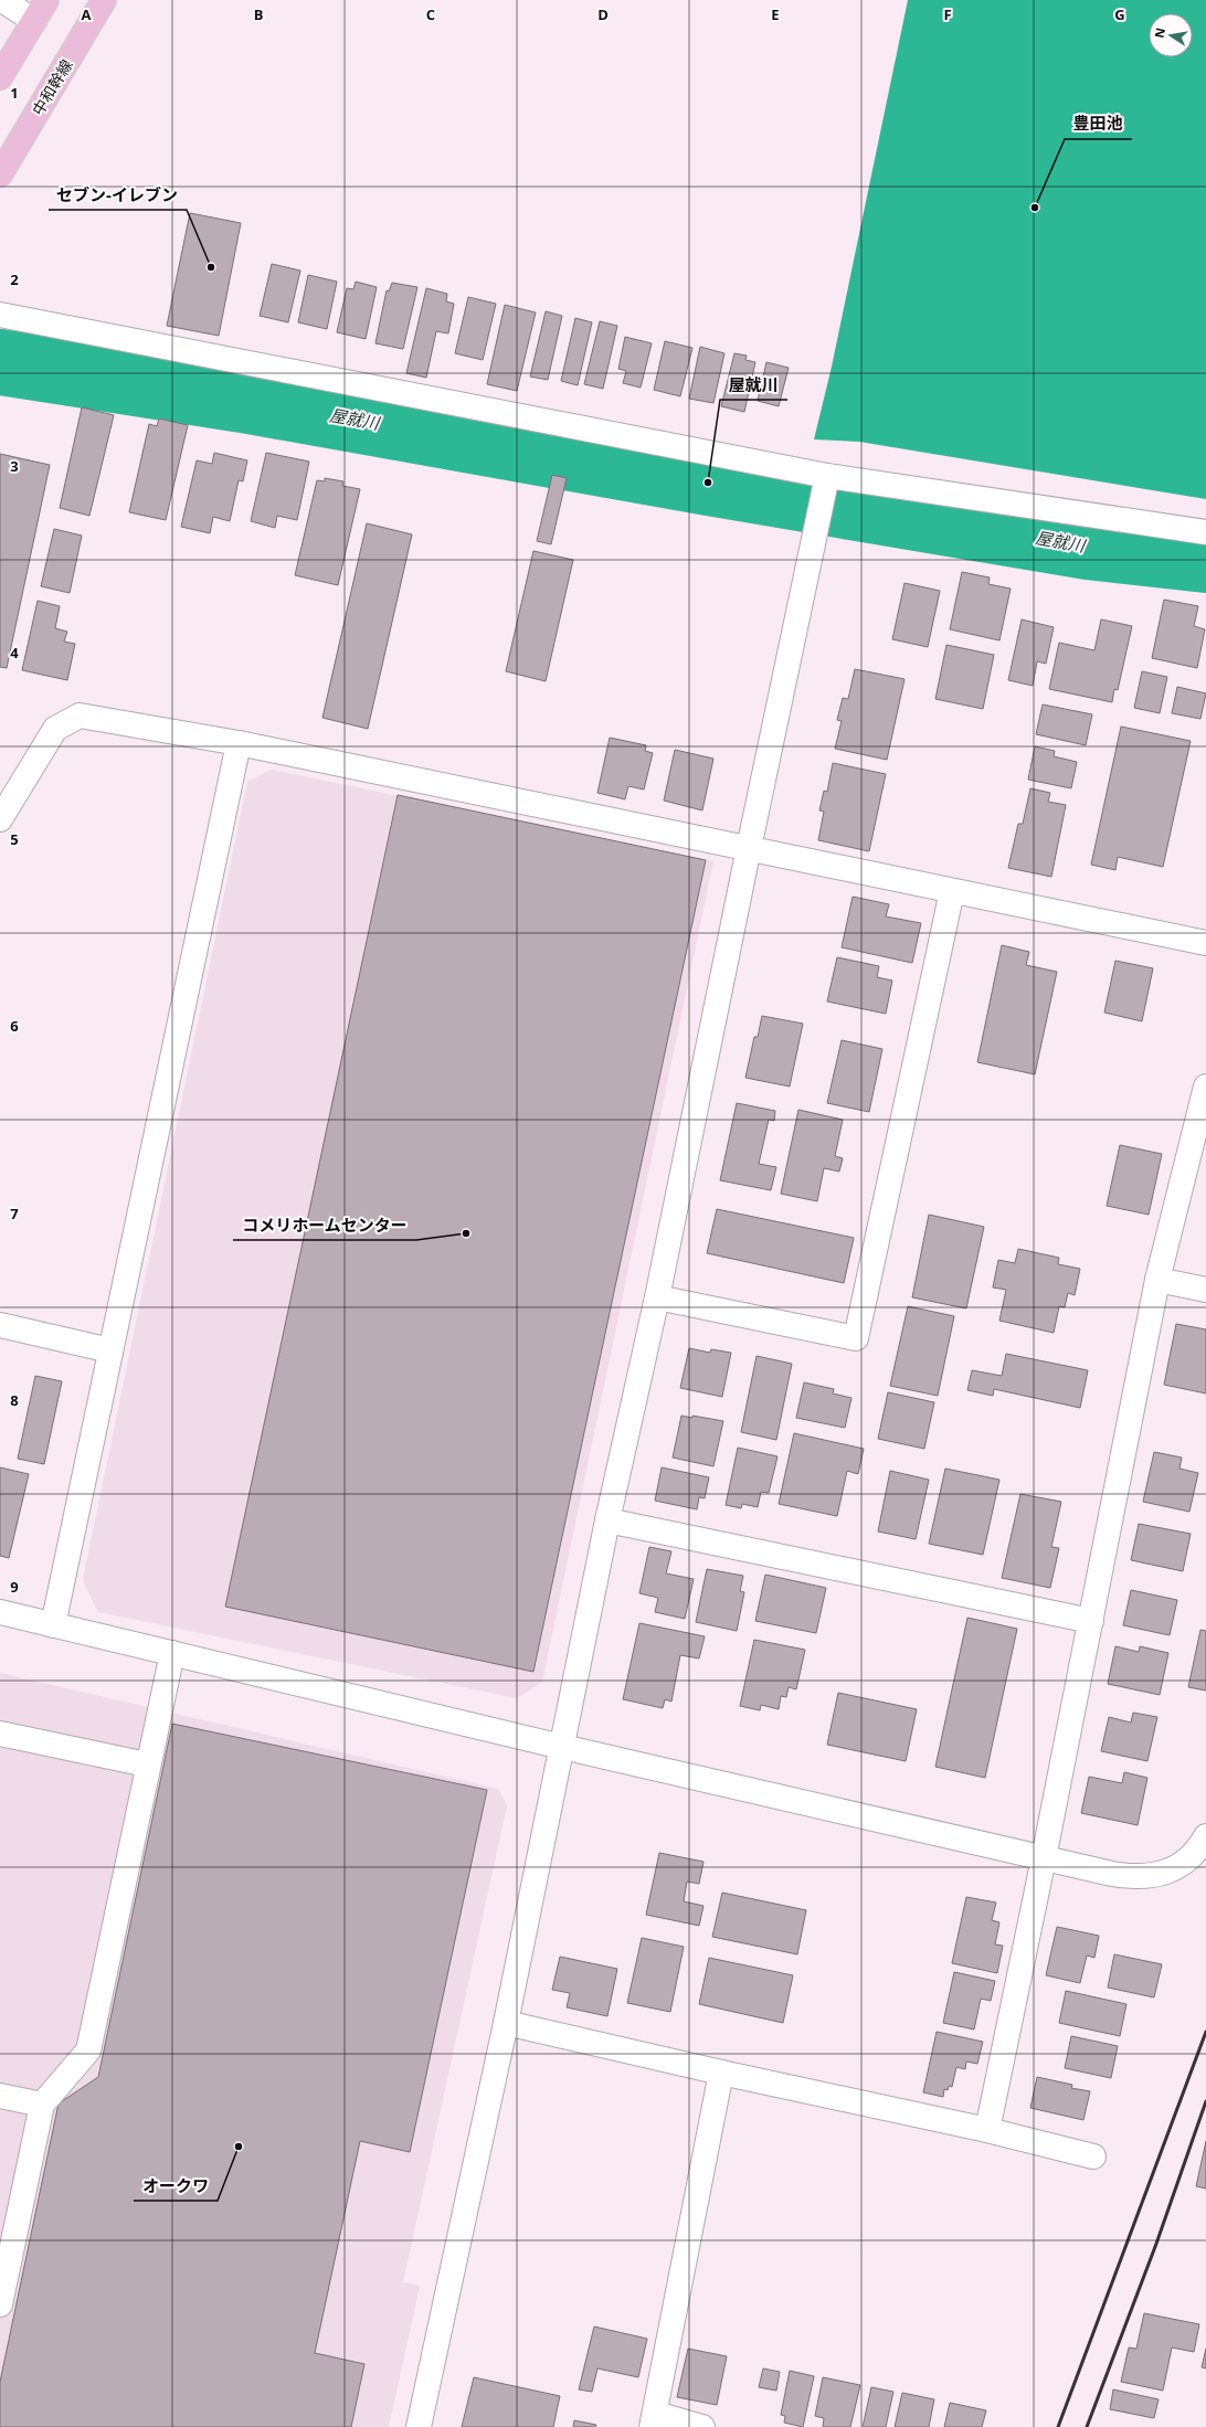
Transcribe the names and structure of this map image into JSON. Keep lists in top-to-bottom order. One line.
{"streets":{"main road":["中和幹線"]},"water":["屋就川"],"places":["豊田池","セブン-イレブン","屋就川","コメリホームセンター","オークワ"],"north":"left","grid":{"columns":["A","B","C","D","E","F","G"],"rows":["1","2","3","4","5","6","7","8","9"]}}
